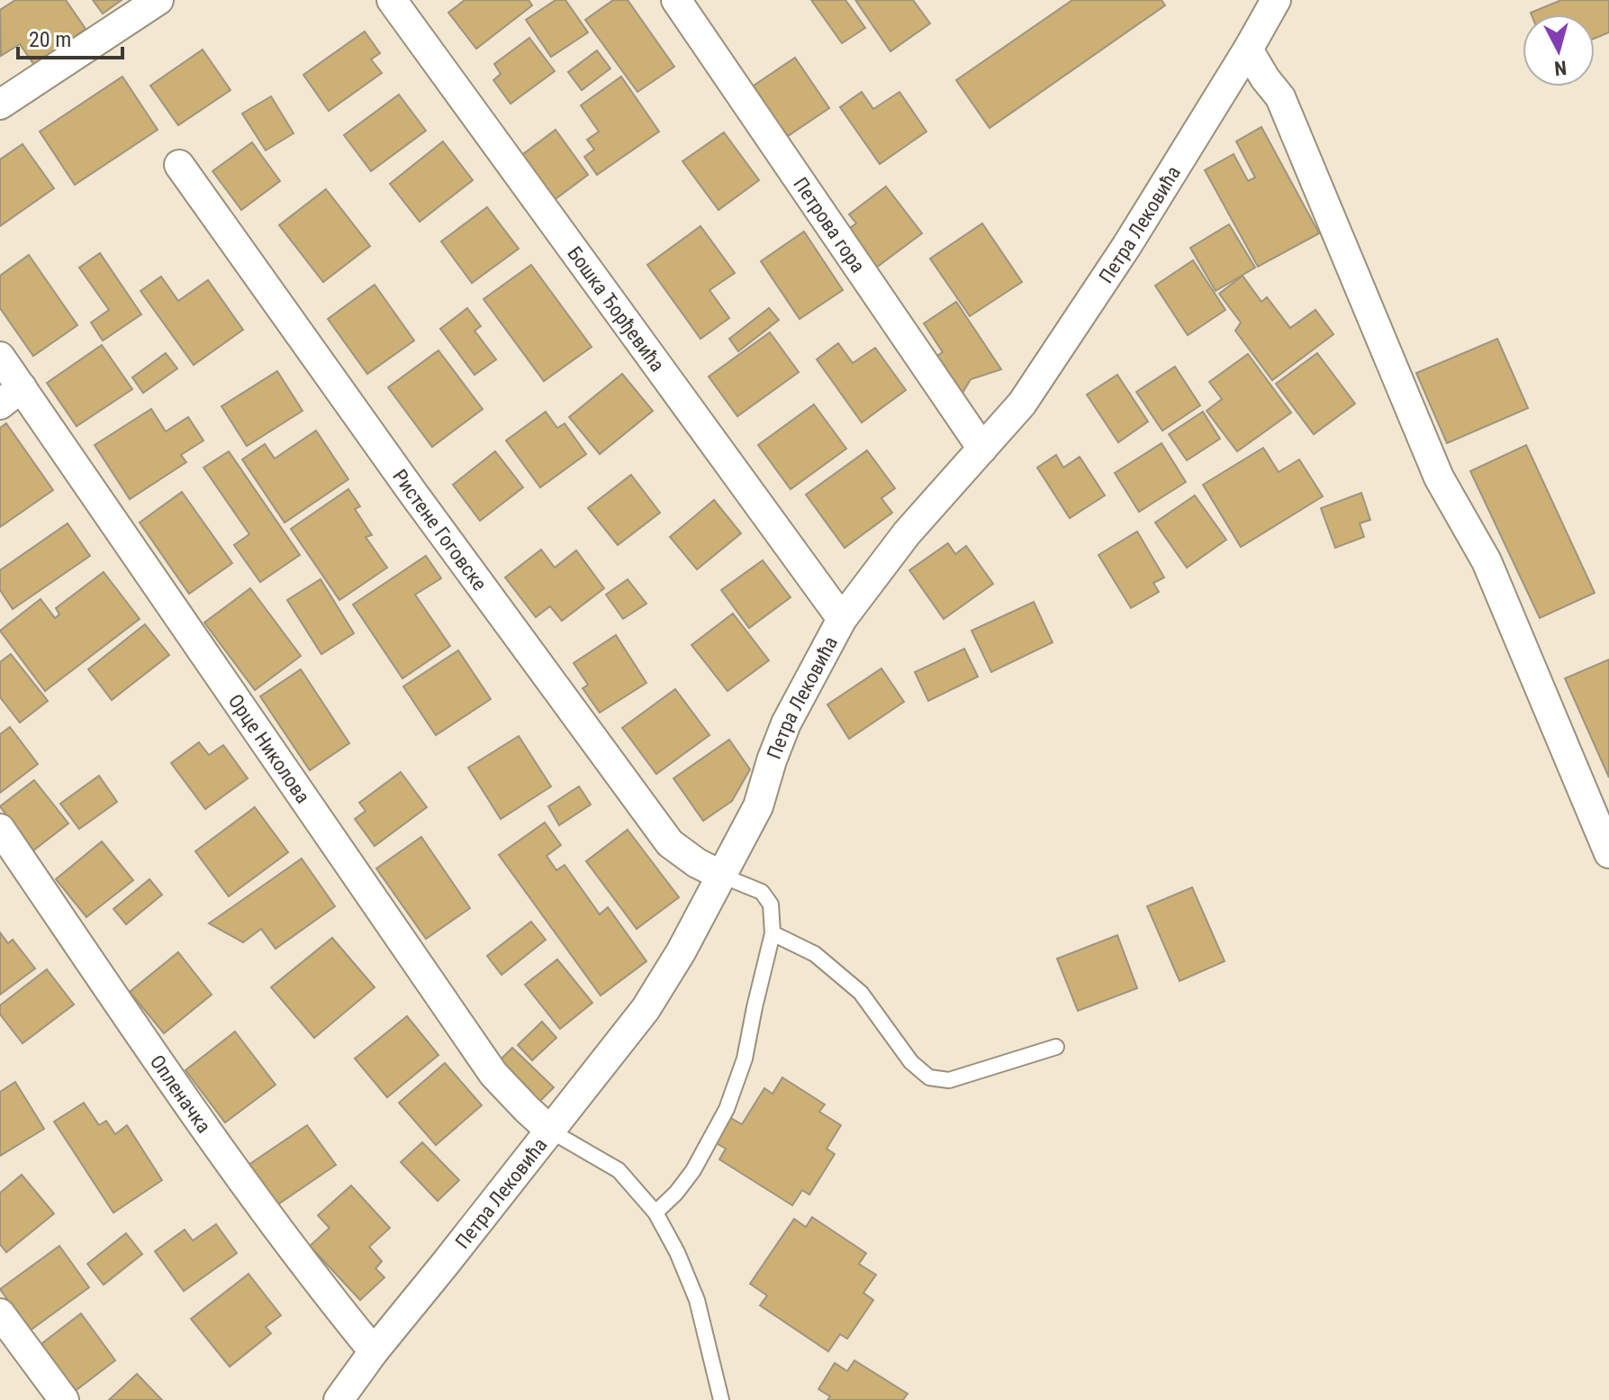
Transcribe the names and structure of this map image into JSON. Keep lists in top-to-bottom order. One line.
{"streets":{"street":["Петрова гора","Петра Лековића","Бошка Ђорђевића","Ристене Гоговске","Орце Николова","Опленачка"]},"crossings":[["Петрова гора","Петра Лековића"],["Петра Лековића","Бошка Ђорђевића"],["Петра Лековића","Ристене Гоговске"],["Петра Лековића","Орце Николова"],["Петра Лековића","Опленачка"]],"scale_bar":"20 m","north":"bottom"}
